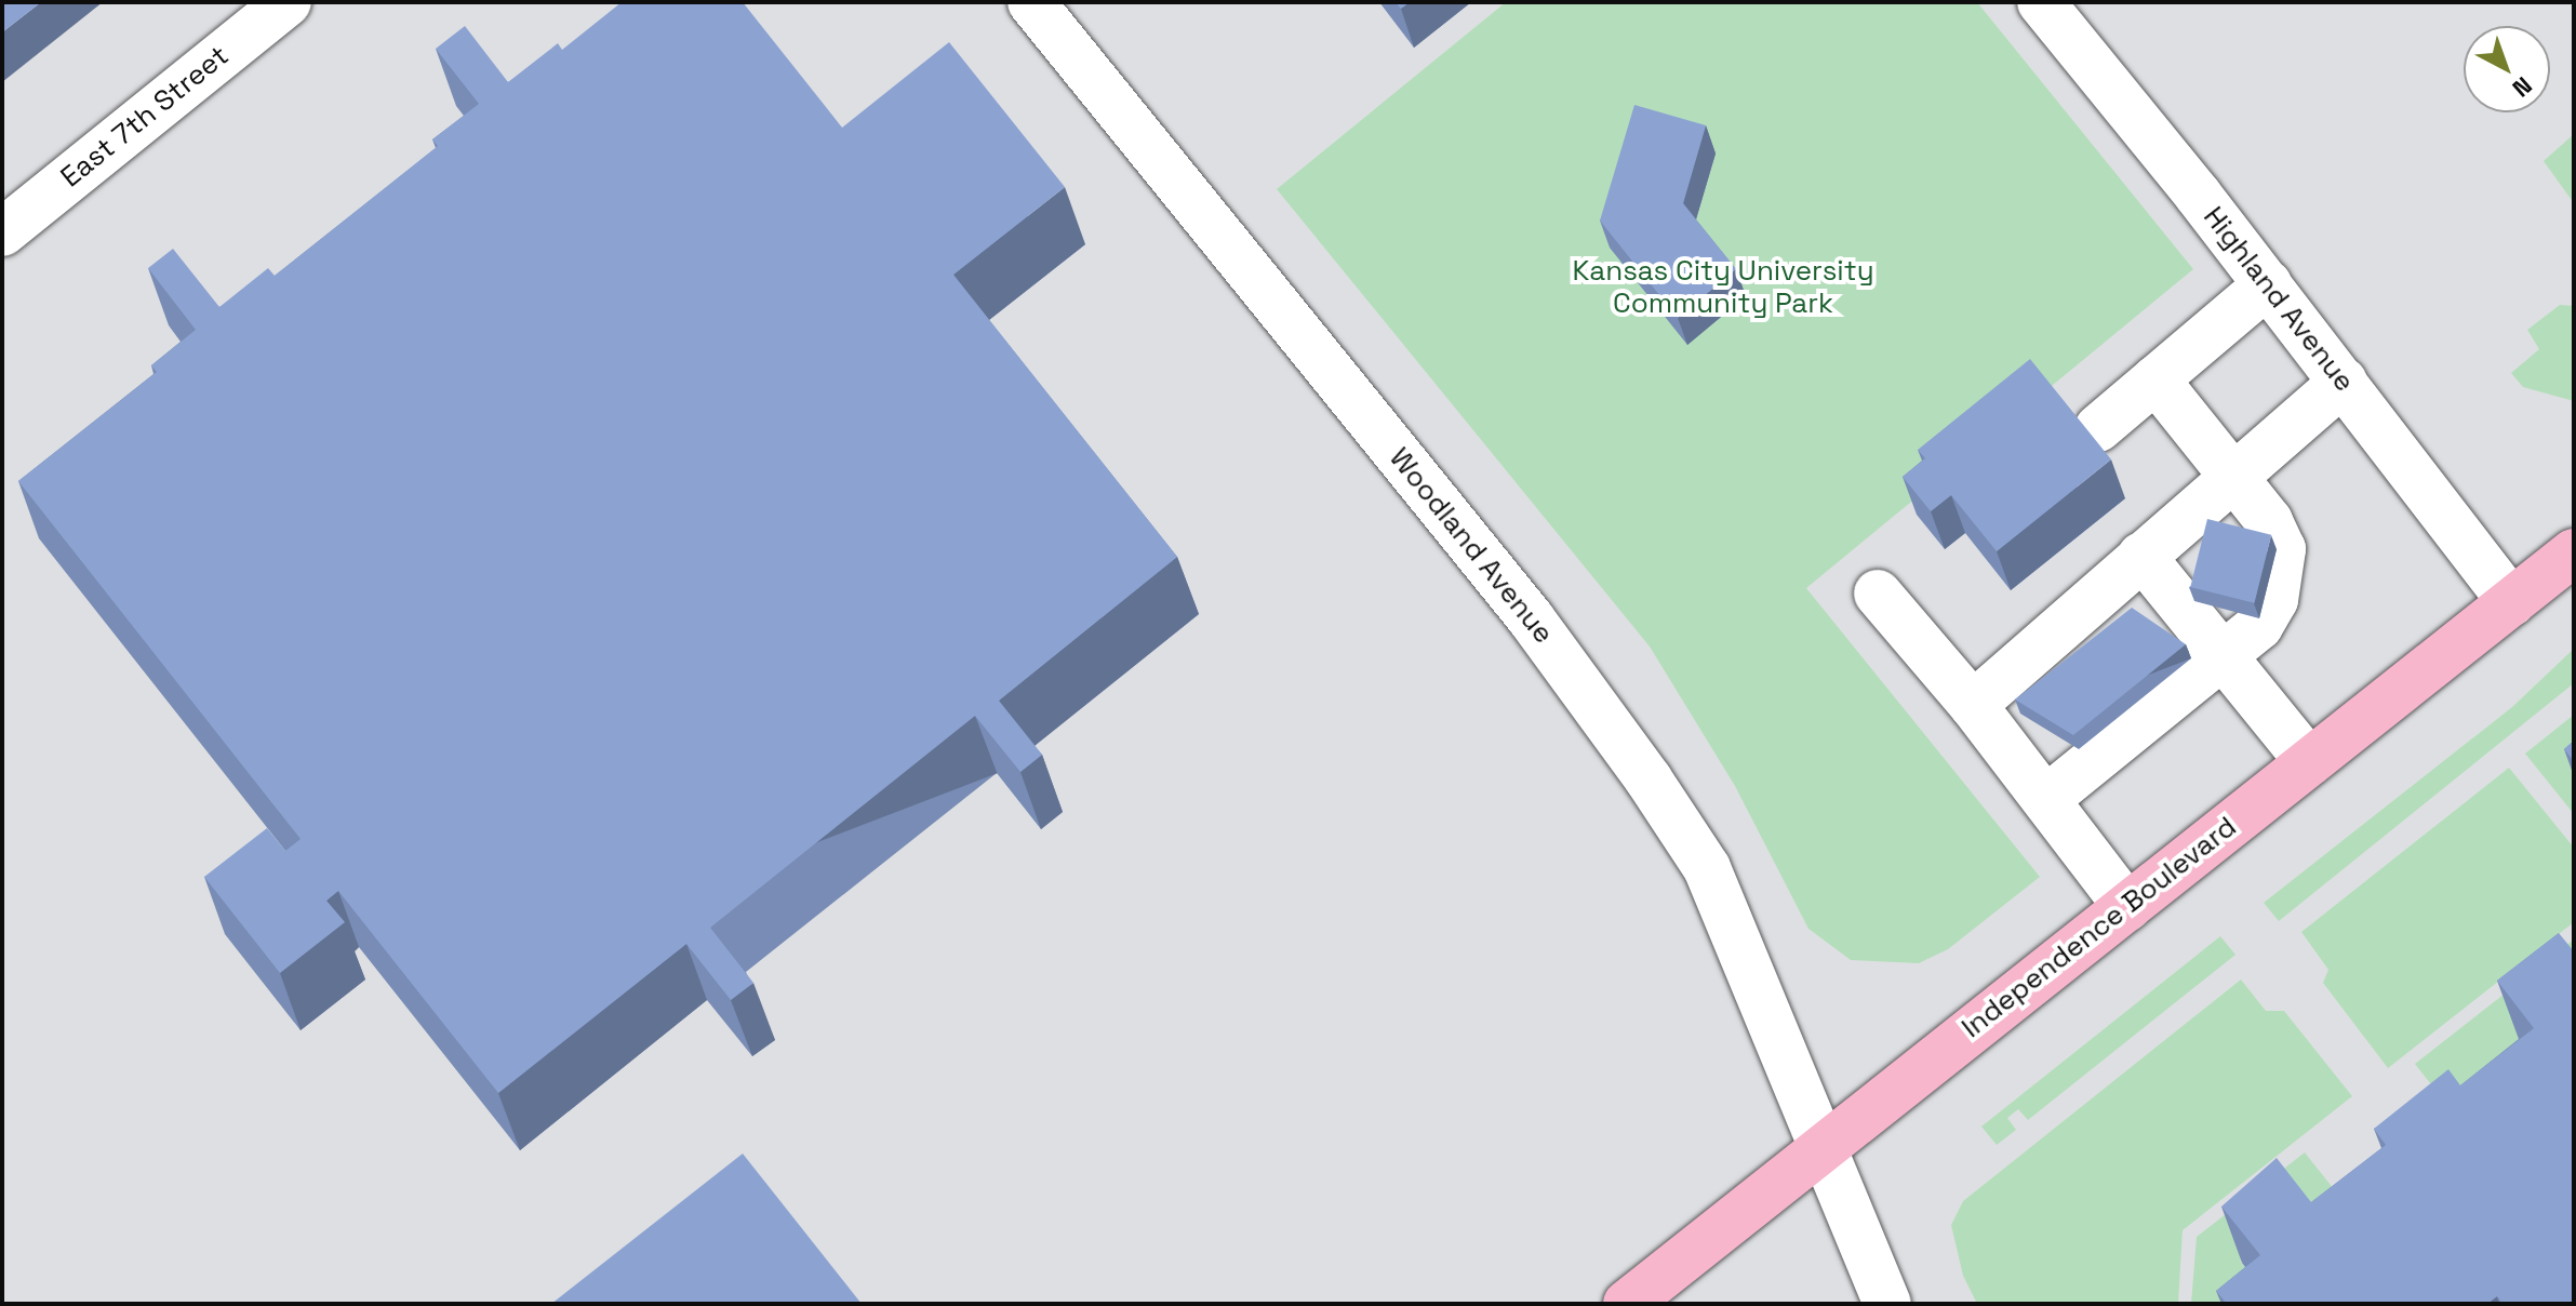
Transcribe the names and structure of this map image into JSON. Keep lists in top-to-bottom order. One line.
{"streets":{"main road":["Independence Boulevard"],"street":["East 7th Street","Highland Avenue","Woodland Avenue"]},"crossings":[["Highland Avenue","Independence Boulevard"],["Woodland Avenue","Independence Boulevard"]],"parks":["Kansas City University Community Park"],"north":"bottom right"}
